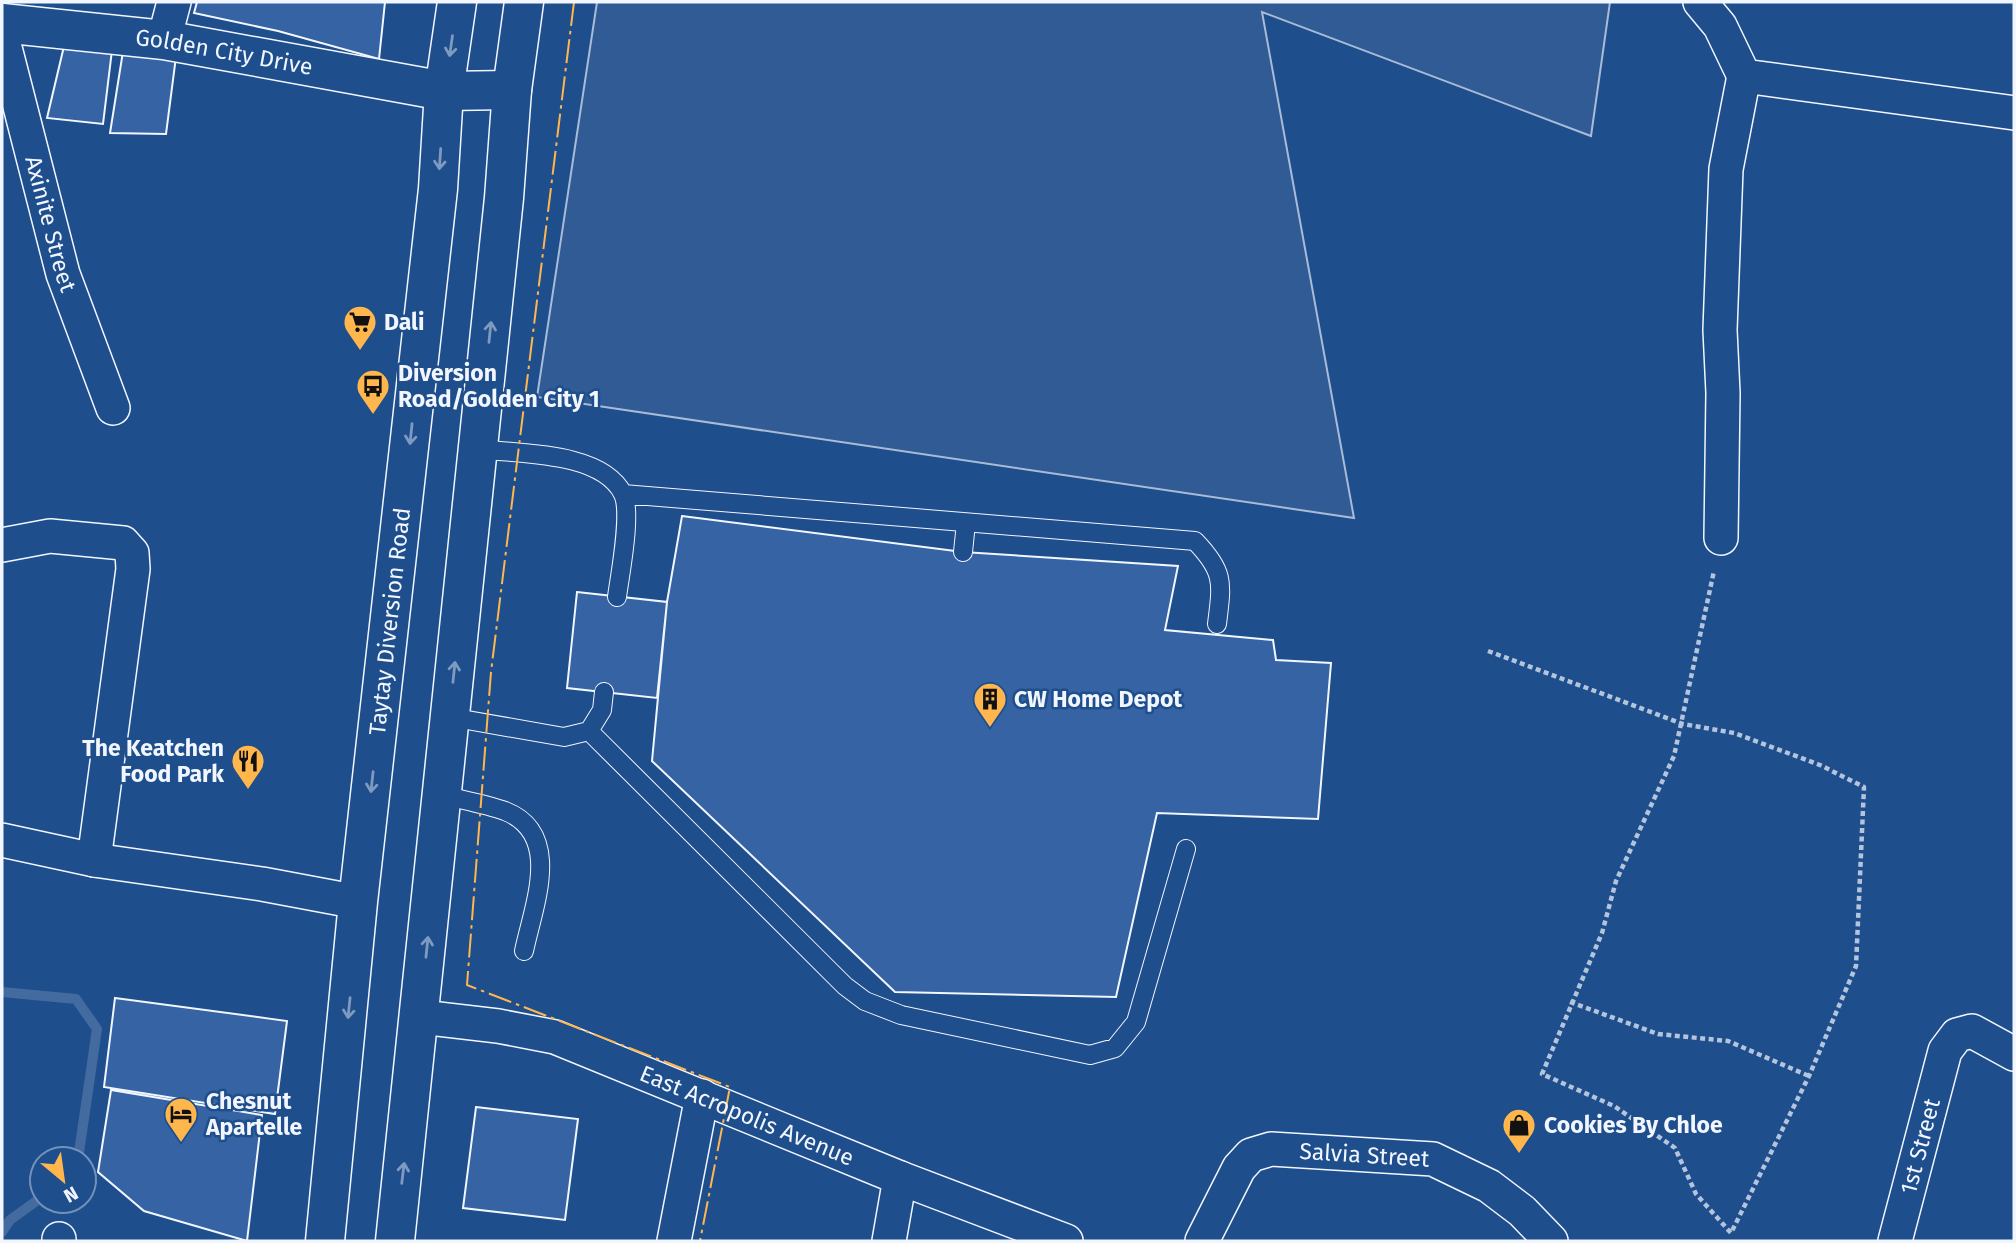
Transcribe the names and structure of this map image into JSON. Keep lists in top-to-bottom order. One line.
{"streets":{"main road":["Golden City Drive","Taytay Diversion Road"],"street":["Axinite Street","East Acropolis Avenue","1st Street","Salvia Street"]},"crossings":[["Golden City Drive","Taytay Diversion Road"]],"places":{"supermarket":["Dali"],"bus stop":["Diversion Road/Golden City 1"],"building":["CW Home Depot"],"restaurant":["The Keatchen Food Park"],"hotel":["Chesnut Apartelle"],"shop":["Cookies By Chloe"]},"north":"bottom right"}
